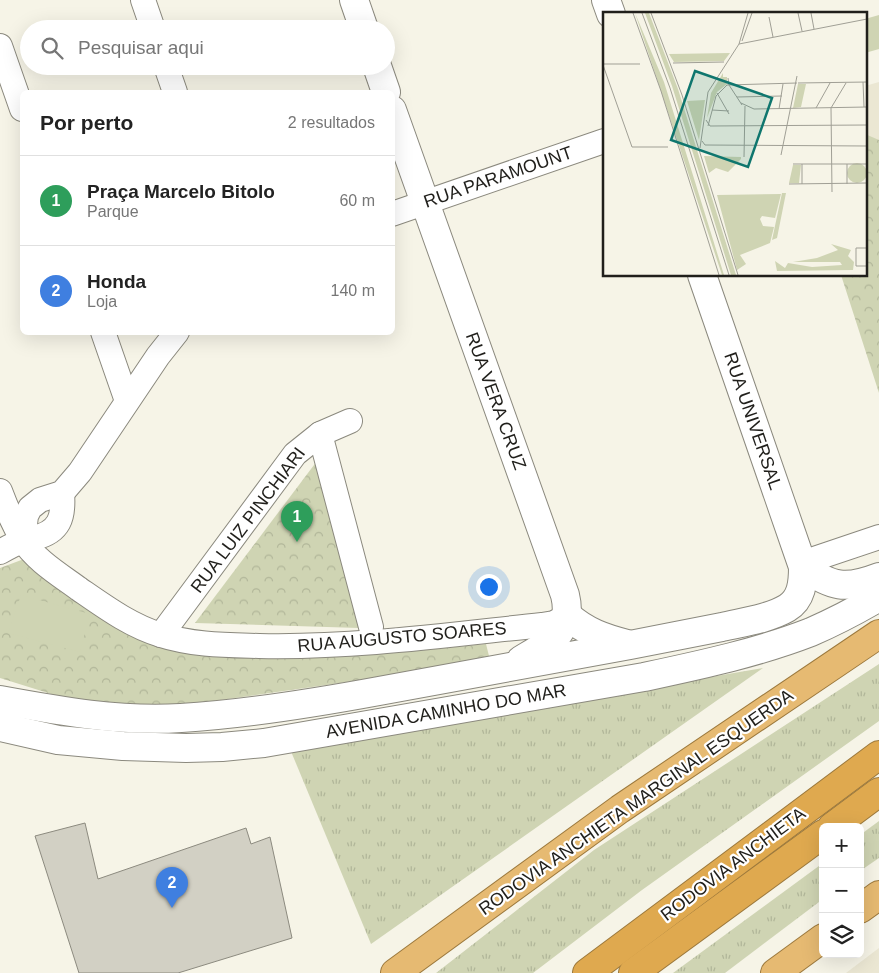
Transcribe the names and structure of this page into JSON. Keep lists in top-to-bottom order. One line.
{"streets":{"highway":["RODOVIA ANCHIETA MARGINAL ESQUERDA","RODOVIA ANCHIETA"],"street":["RUA PARAMOUNT","RUA VERA CRUZ","RUA UNIVERSAL","RUA LUIZ PINCHIARI","RUA AUGUSTO SOARES","AVENIDA CAMINHO DO MAR"]},"crossings":[["RUA PARAMOUNT","RUA VERA CRUZ"],["RUA VERA CRUZ","RUA AUGUSTO SOARES"],["RUA UNIVERSAL","AVENIDA CAMINHO DO MAR"],["RUA LUIZ PINCHIARI","RUA AUGUSTO SOARES"]],"page":{"search":"Pesquisar aqui","heading":["Por perto","2 resultados"],"list":[{"mark":"1","name":"Praça Marcelo Bitolo","note":"Parque","value":"60 m"},{"mark":"2","name":"Honda","note":"Loja","value":"140 m"}],"pins":["1","2"],"map_buttons":["+","−"]}}
